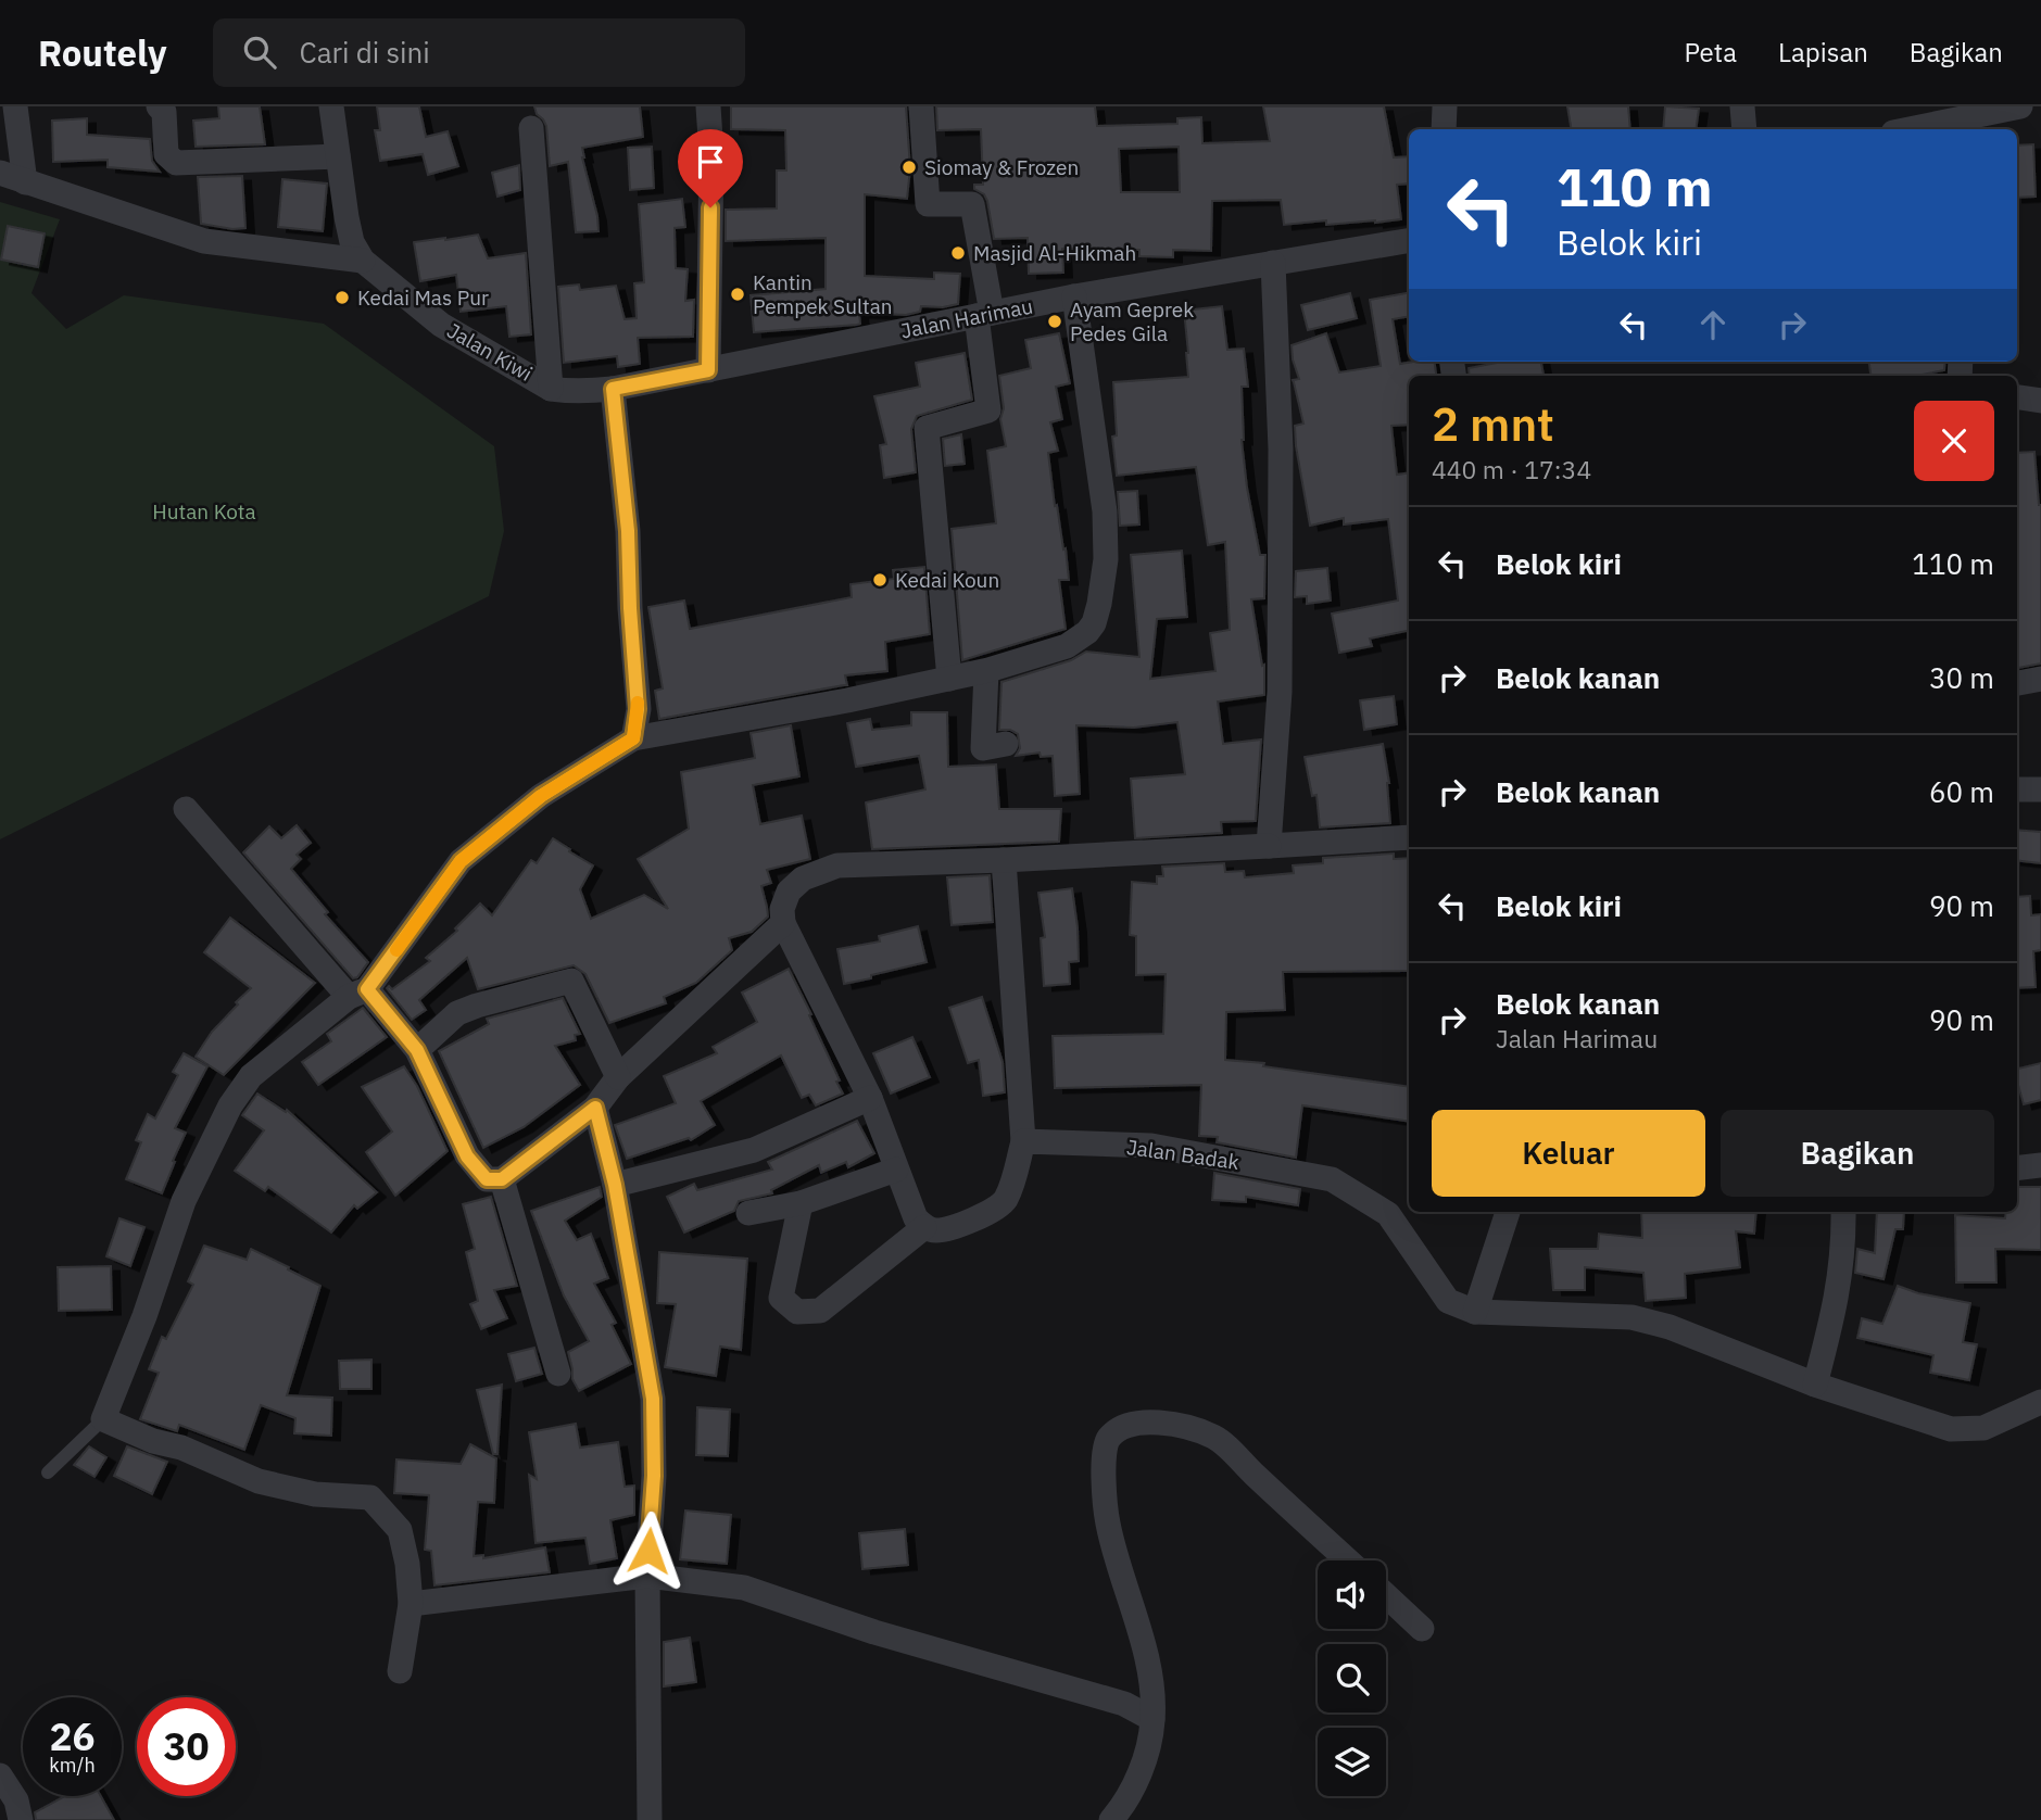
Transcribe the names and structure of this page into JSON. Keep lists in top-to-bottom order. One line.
{"streets":{"street":["Jalan Harimau","Jalan Kiwi","Jalan Badak"]},"crossings":[["Jalan Harimau","Jalan Kiwi"]],"parks":["Hutan Kota"],"places":["Siomay & Frozen","Masjid Al-Hikmah","Kantin Pempek Sultan","Kedai Mas Pur","Ayam Geprek Pedes Gila","Kedai Koun"],"page":{"header":"Routely","search":"Cari di sini","nav":["Peta","Lapisan","Bagikan"],"turn":["110 m","Belok kiri"],"heading":["2 mnt","440 m · 17:34"],"list":[{"name":"Belok kiri","value":"110 m"},{"name":"Belok kanan","value":"30 m"},{"name":"Belok kanan","value":"60 m"},{"name":"Belok kiri","value":"90 m"},{"name":"Belok kanan","note":"Jalan Harimau","value":"90 m"}],"buttons":["Keluar","Bagikan"],"speed":"26 km/h","limit":"30"}}
